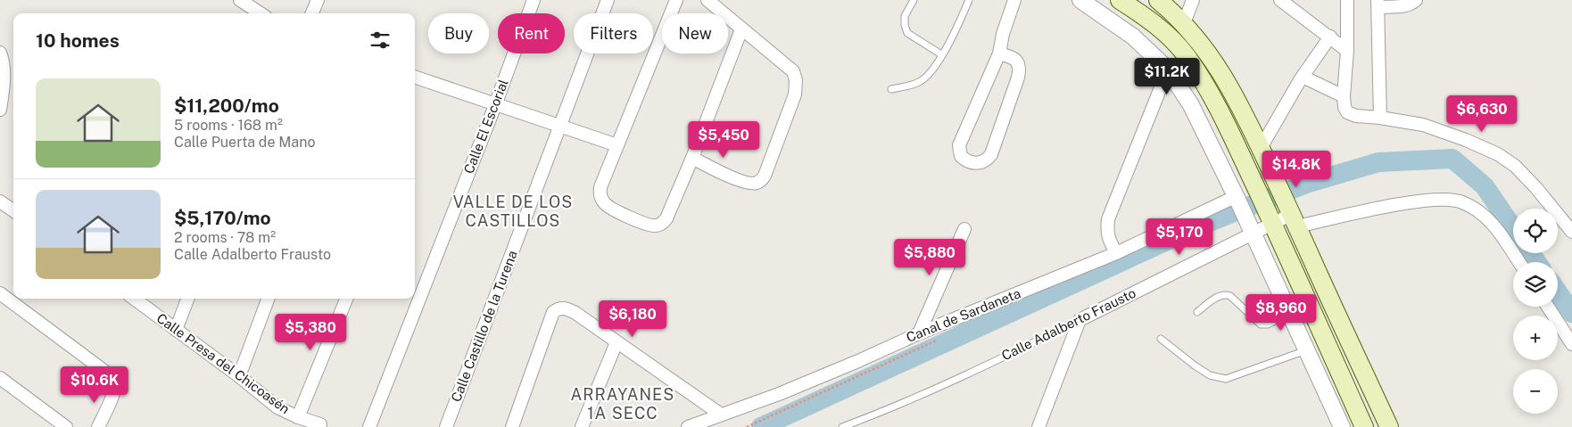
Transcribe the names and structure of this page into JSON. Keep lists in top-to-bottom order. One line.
{"streets":{"street":["Calle El Escorial","Canal de Sardaneta","Calle Adalberto Frausto","Calle Castillo de la Turena","Calle Presa del Chicoasén"]},"districts":["VALLE DE LOS CASTILLOS","ARRAYANES 1A SECC"],"page":{"chip":["Buy","Rent","Filters","New"],"heading":"10 homes","price":["$11.2K","$6,630","$5,450","$14.8K","$5,170","$5,880","$8,960","$6,180","$5,380","$10.6K"],"list":[{"name":"$11,200/mo","note":"5 rooms · 168 m² · Calle Puerta de Mano"},{"name":"$5,170/mo","note":"2 rooms · 78 m² · Calle Adalberto Frausto"}],"map_buttons":["+","−"]}}
